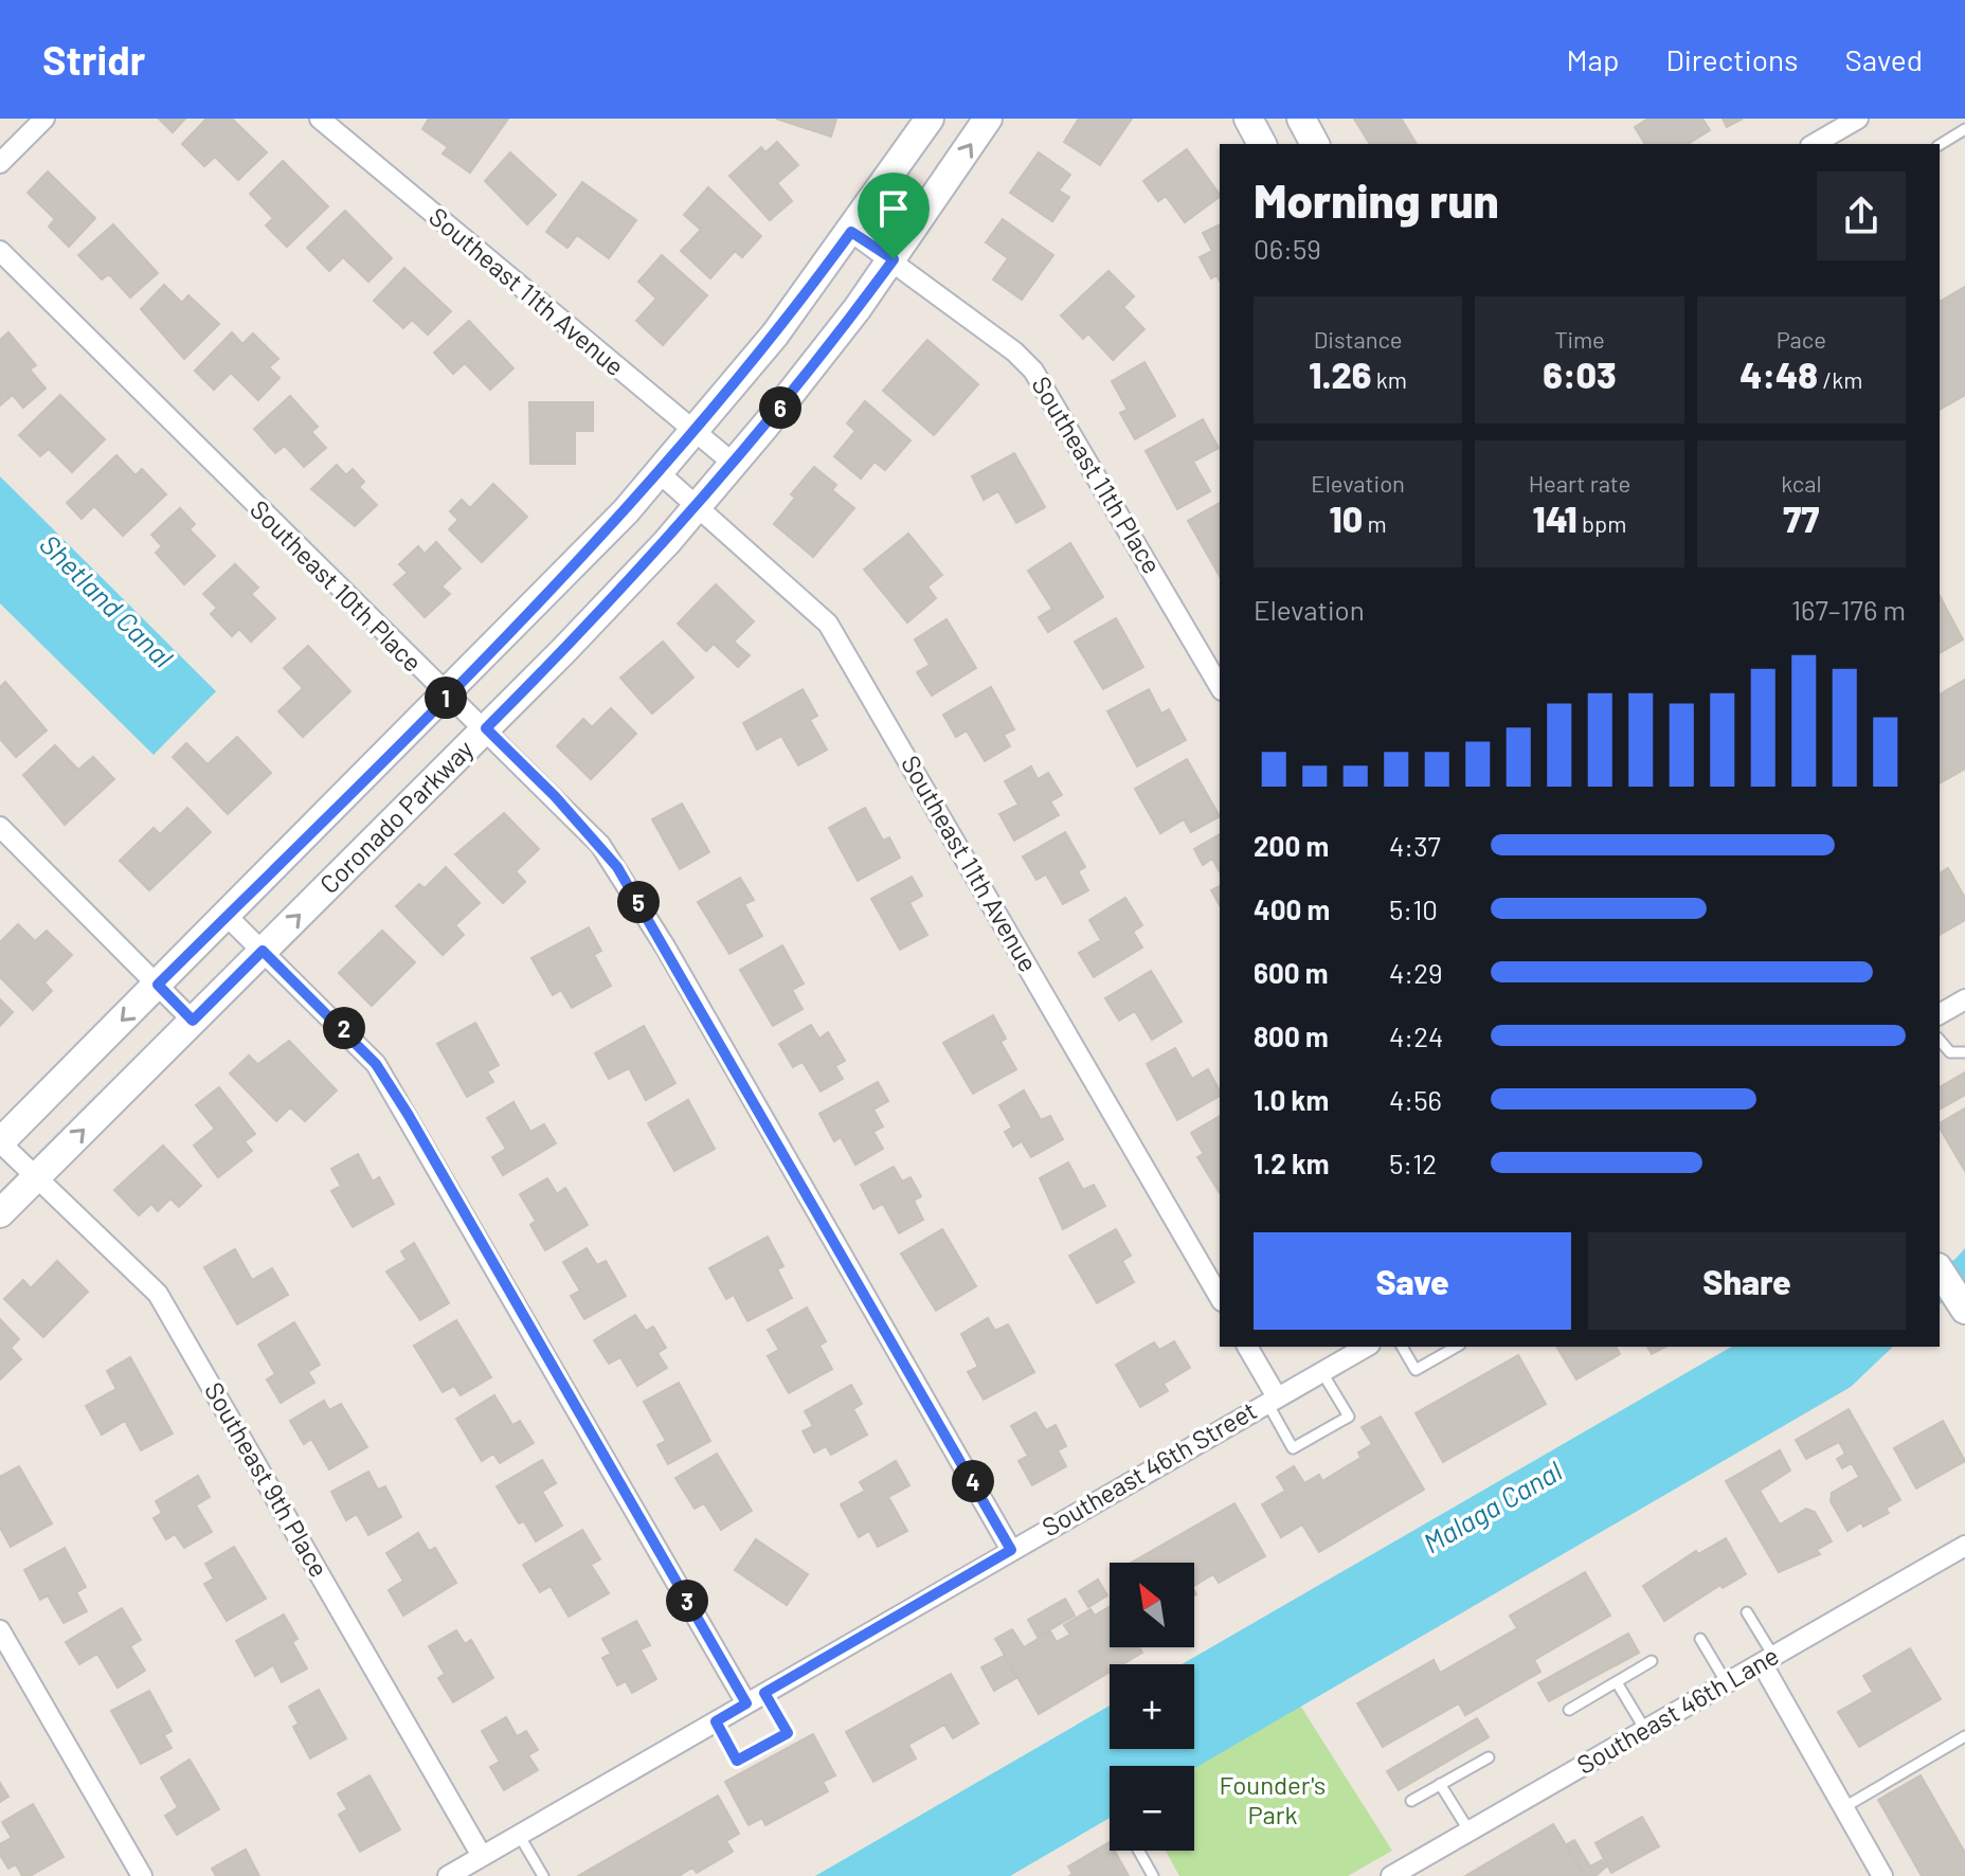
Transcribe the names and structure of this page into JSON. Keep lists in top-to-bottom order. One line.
{"streets":{"street":["Southeast 11th Avenue","Southeast 11th Place","Southeast 10th Place","Coronado Parkway","Southeast 46th Street","Southeast 9th Place","Southeast 46th Lane"]},"crossings":[["Southeast 11th Avenue","Coronado Parkway"],["Southeast 11th Place","Coronado Parkway"],["Southeast 10th Place","Coronado Parkway"],["Southeast 10th Place","Southeast 46th Street"],["Coronado Parkway","Southeast 9th Place"],["Southeast 46th Street","Southeast 9th Place"]],"water":["Shetland Canal","Malaga Canal"],"parks":["Founder's Park"],"north":"top left","page":{"header":"Stridr","nav":["Map","Directions","Saved"],"heading":["Morning run","06:59"],"stats":[["Distance","1.26 km"],["Time","6:03"],["Pace","4:48 /km"],["Elevation","10 m"],["Heart rate","141 bpm"],["kcal","77"]],"pins":["6","1","5","2","4","3"],"chart":["Elevation","167–176 m"],"list":[{"name":"200 m","note":"4:37"},{"name":"400 m","note":"5:10"},{"name":"600 m","note":"4:29"},{"name":"800 m","note":"4:24"},{"name":"1.0 km","note":"4:56"},{"name":"1.2 km","note":"5:12"}],"buttons":["Save","Share"],"map_buttons":["+","−"]}}
